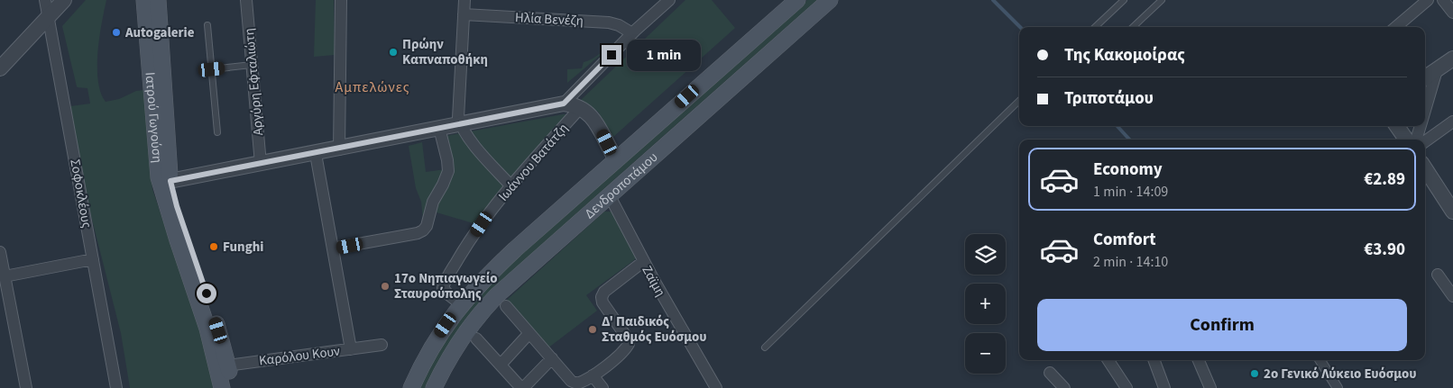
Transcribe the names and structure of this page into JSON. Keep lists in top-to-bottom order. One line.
{"streets":{"main road":["Ιατρού Γωγούση","Δενδροποτάμου"],"street":["Ηλία Βενέζη","Αργύρη Εφταλιώτη","Ιωάννου Βατάτζη","Σοφοκλέους","Ζαϊμη","Καρόλου Κουν"]},"crossings":[["Ιατρού Γωγούση","Καρόλου Κουν"],["Ιωάννου Βατάτζη","Δενδροποτάμου"],["Δενδροποτάμου","Ζαϊμη"]],"districts":["Αμπελώνες"],"places":["Autogalerie","Πρώην Καπναποθήκη","Funghi","17ο Νηπιαγωγείο Σταυρούπολης","Δ' Παιδικός Σταθμός Ευόσμου","2ο Γενικό Λύκειο Ευόσμου"],"page":{"banner":["Της Κακομοίρας","Τριποτάμου"],"bubble":"1 min","list":[{"name":"Economy","note":"1 min · 14:09","value":"€2.89"},{"name":"Comfort","note":"2 min · 14:10","value":"€3.90"}],"map_buttons":["+","−"],"buttons":"Confirm"}}
